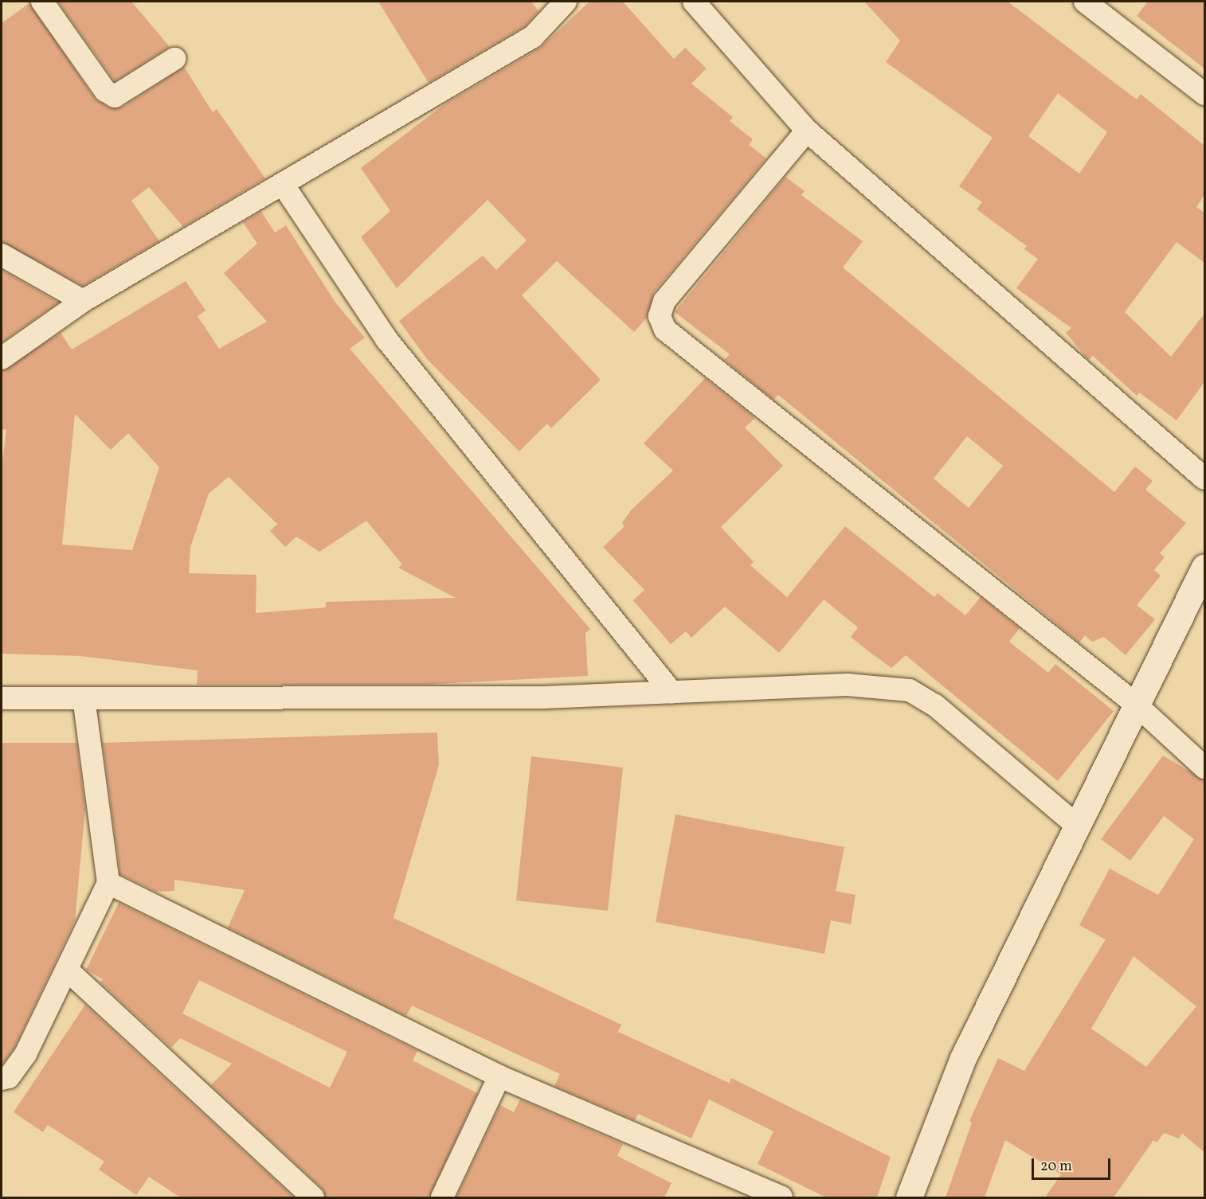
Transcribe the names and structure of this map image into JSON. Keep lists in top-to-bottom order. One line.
{"scale_bar":"20 m"}
